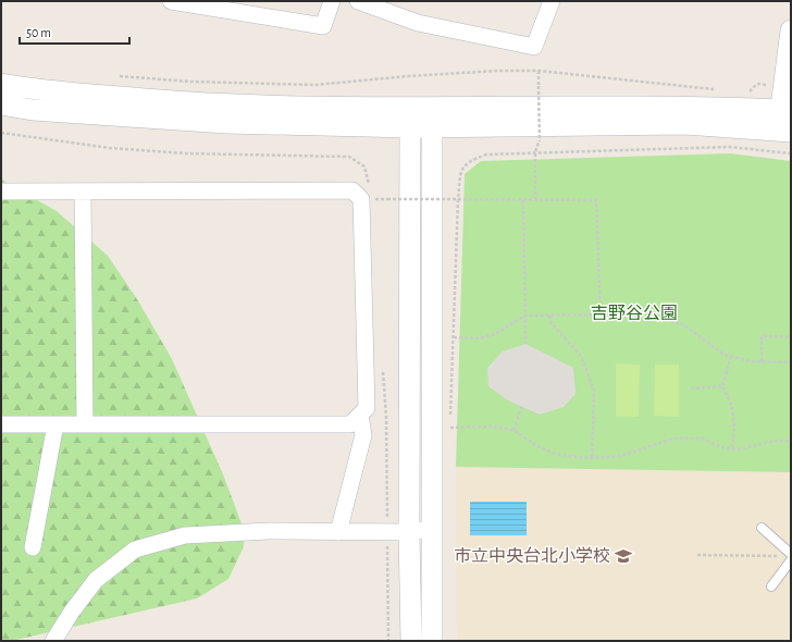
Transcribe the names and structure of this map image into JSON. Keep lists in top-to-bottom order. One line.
{"parks":["吉野谷公園"],"places":{"school or university":["市立中央台北小学校"]},"scale_bar":"50 m"}
